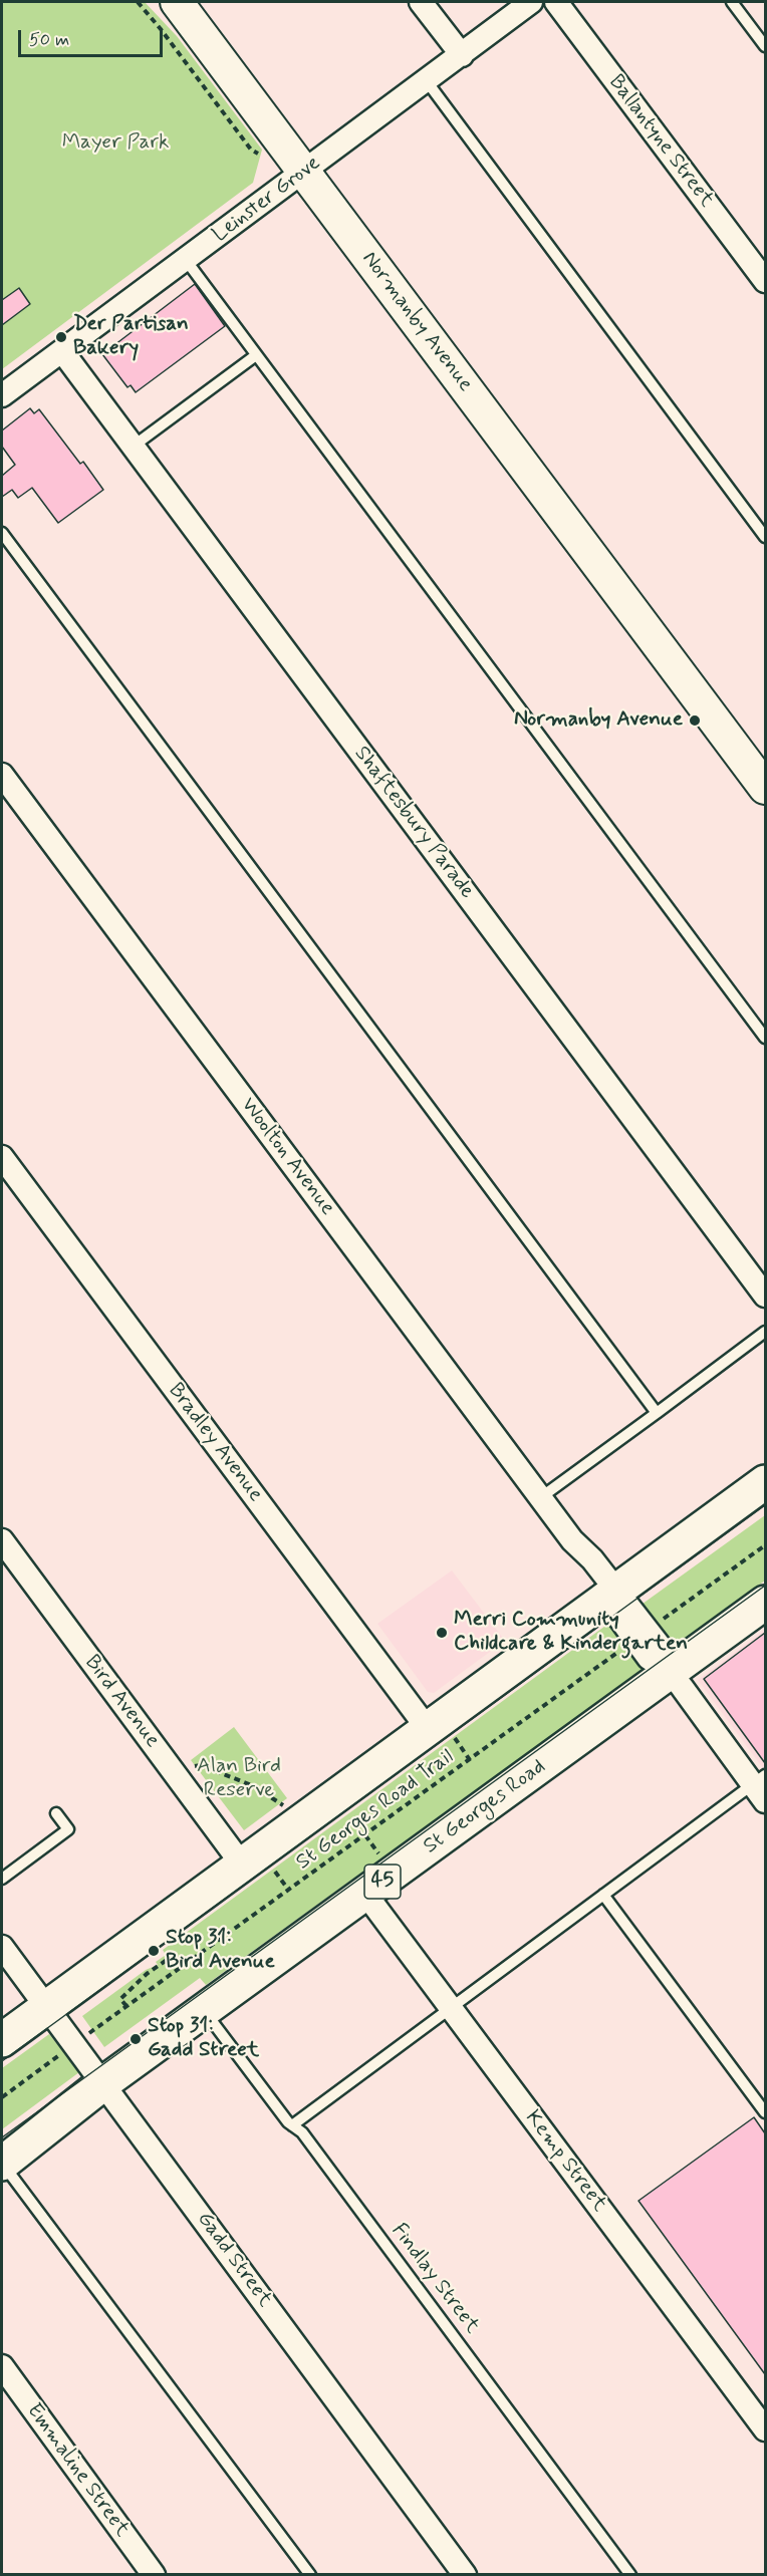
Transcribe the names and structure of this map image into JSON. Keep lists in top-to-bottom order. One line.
{"streets":{"highway":["St Georges Road","45"],"main road":["Normanby Avenue"],"street":["Ballantyne Street","Leinster Grove","Shaftesbury Parade","Woolton Avenue","Bradley Avenue","Bird Avenue","Kemp Street","Gadd Street","Emmaline Street"],"lane":["Findlay Street"],"path":["St Georges Road Trail"]},"crossings":[["Leinster Grove","Normanby Avenue"],["Leinster Grove","Shaftesbury Parade"],["Woolton Avenue","St Georges Road"],["Woolton Avenue","St Georges Road Trail"],["St Georges Road","Kemp Street"],["St Georges Road","Gadd Street"],["St Georges Road","Findlay Street"],["St Georges Road Trail","Gadd Street"]],"parks":["Mayer Park","Alan Bird Reserve"],"places":["Der Partisan Bakery","Normanby Avenue","Merri Community Childcare & Kindergarten","Stop 31: Bird Avenue","Stop 31: Gadd Street"],"scale_bar":"50 m"}
